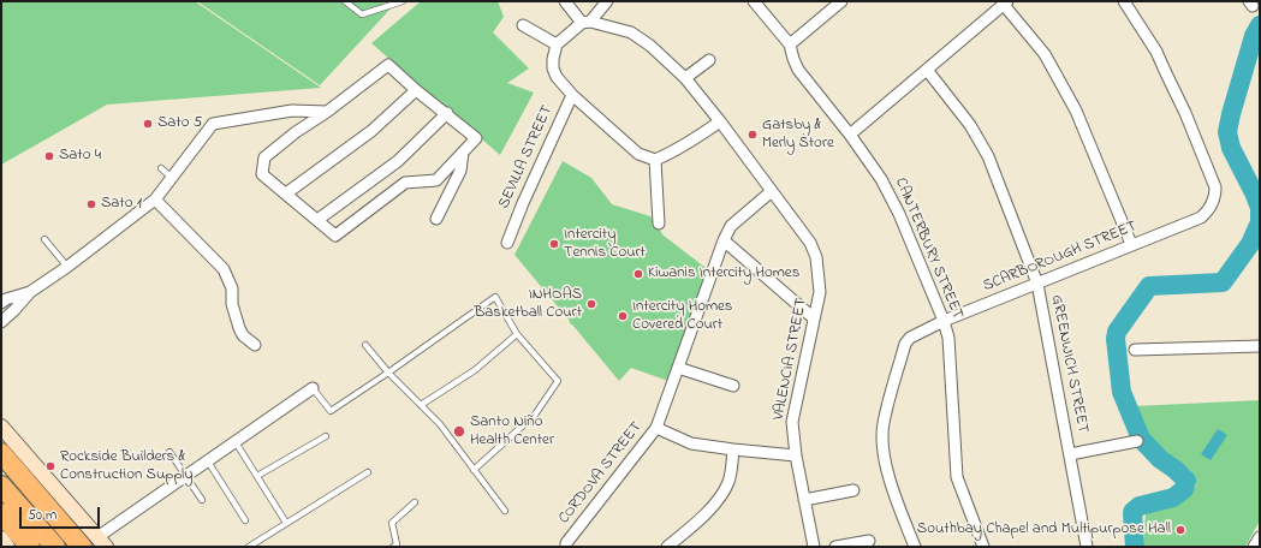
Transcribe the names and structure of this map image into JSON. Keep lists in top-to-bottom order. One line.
{"streets":{"street":["SEVILLA STREET","CANTERBURY STREET","SCARBOROUGH STREET","VALENCIA STREET","GREENWICH STREET","CORDOVA STREET"]},"crossings":[["CANTERBURY STREET","SCARBOROUGH STREET"],["SCARBOROUGH STREET","GREENWICH STREET"],["VALENCIA STREET","CORDOVA STREET"]],"places":["Sato 5","Gatsby & Merly Store","Sato 4","Sato 1","Intercity Tennis Court","Kiwanis Intercity Homes","INHOAS Basketball Court","Intercity Homes Covered Court","Santo Niño Health Center","Rockside Builders & Construction Supply","Southbay Chapel and Multipurpose Hall"],"scale_bar":"50 m"}
